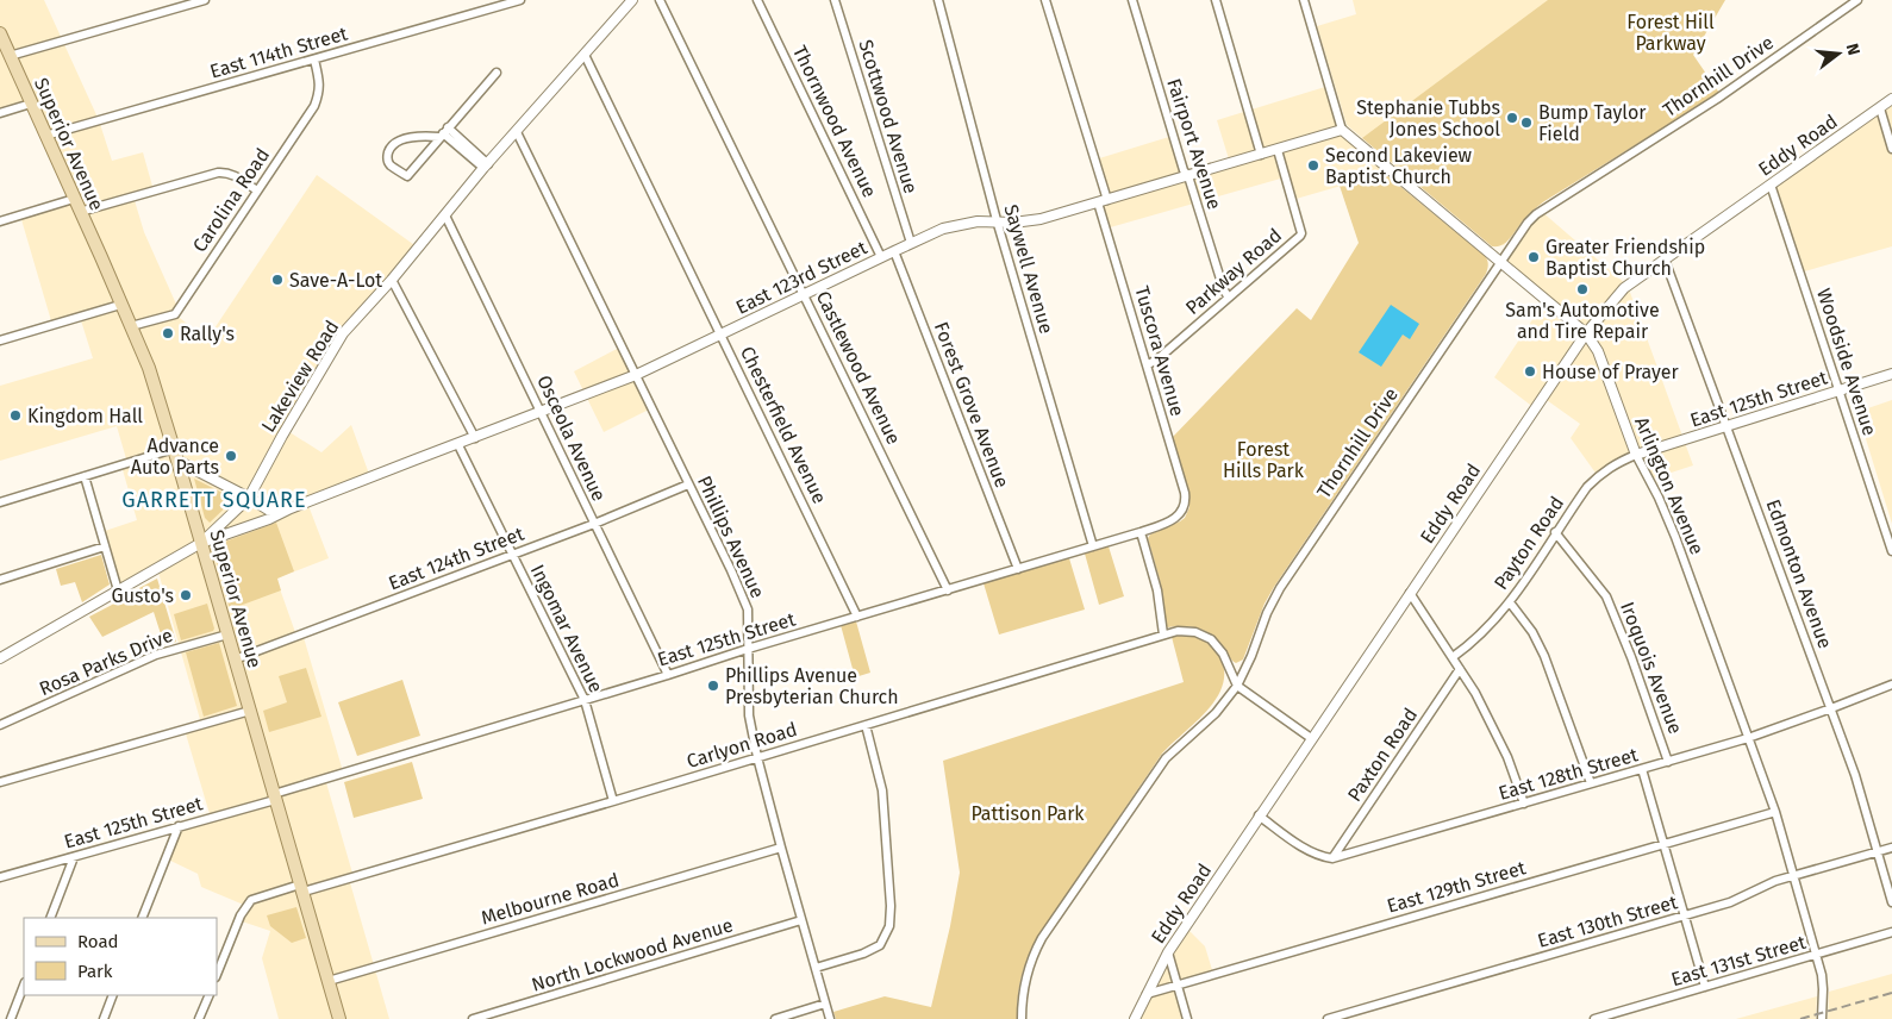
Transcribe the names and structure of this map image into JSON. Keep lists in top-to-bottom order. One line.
{"streets":{"main road":["Superior Avenue"],"street":["East 114th Street","Thornhill Drive","Scottwood Avenue","Thornwood Avenue","Fairport Avenue","Eddy Road","Carolina Road","Saywell Avenue","Parkway Road","East 123rd Street","Tuscora Avenue","Woodside Avenue","Castlewood Avenue","Lakeview Road","East 125th Street","Forest Grove Avenue","Chesterfield Avenue","Osceola Avenue","Arlington Avenue","Phillips Avenue","Payton Road","East 124th Street","Edmonton Avenue","Ingomar Avenue","Rosa Parks Drive","Iroquois Avenue","Carlyon Road","Paxton Road","East 128th Street","East 129th Street","Melbourne Road","East 130th Street","North Lockwood Avenue","East 131st Street"]},"crossings":[["East 114th Street","Superior Avenue"],["East 114th Street","Carolina Road"],["Thornhill Drive","Arlington Avenue"],["Thornhill Drive","Carlyon Road"],["Scottwood Avenue","East 123rd Street"],["Thornwood Avenue","East 123rd Street"],["Superior Avenue","Carolina Road"],["Superior Avenue","East 123rd Street"],["Superior Avenue","Lakeview Road"],["Superior Avenue","East 125th Street"],["Superior Avenue","East 124th Street"],["Superior Avenue","Rosa Parks Drive"],["Superior Avenue","Carlyon Road"],["Superior Avenue","Melbourne Road"],["Fairport Avenue","Parkway Road"],["Fairport Avenue","East 123rd Street"],["Eddy Road","Woodside Avenue"],["Eddy Road","Arlington Avenue"],["Eddy Road","Edmonton Avenue"],["Eddy Road","East 129th Street"],["Saywell Avenue","East 123rd Street"],["Saywell Avenue","East 125th Street"],["Parkway Road","East 123rd Street"],["Parkway Road","Tuscora Avenue"],["East 123rd Street","Tuscora Avenue"],["East 123rd Street","Castlewood Avenue"],["East 123rd Street","Lakeview Road"],["East 123rd Street","Forest Grove Avenue"],["East 123rd Street","Chesterfield Avenue"],["East 123rd Street","Osceola Avenue"],["East 123rd Street","Arlington Avenue"],["East 123rd Street","Phillips Avenue"],["East 123rd Street","Ingomar Avenue"],["Tuscora Avenue","East 125th Street"],["Woodside Avenue","East 125th Street"],["Castlewood Avenue","East 125th Street"],["Lakeview Road","Chesterfield Avenue"],["Lakeview Road","Osceola Avenue"],["Lakeview Road","Phillips Avenue"],["East 125th Street","Forest Grove Avenue"],["East 125th Street","Chesterfield Avenue"],["East 125th Street","Osceola Avenue"],["East 125th Street","Arlington Avenue"],["East 125th Street","Phillips Avenue"],["East 125th Street","Payton Road"],["East 125th Street","Edmonton Avenue"],["East 125th Street","Ingomar Avenue"],["Osceola Avenue","East 124th Street"],["Arlington Avenue","Payton Road"],["Arlington Avenue","East 128th Street"],["Arlington Avenue","East 129th Street"],["Arlington Avenue","East 130th Street"],["Arlington Avenue","East 131st Street"],["Phillips Avenue","East 124th Street"],["Phillips Avenue","Carlyon Road"],["Phillips Avenue","Melbourne Road"],["Phillips Avenue","North Lockwood Avenue"],["Payton Road","Iroquois Avenue"],["East 124th Street","Ingomar Avenue"],["Edmonton Avenue","East 128th Street"],["Edmonton Avenue","East 130th Street"],["Ingomar Avenue","Carlyon Road"],["Iroquois Avenue","East 128th Street"],["Paxton Road","East 128th Street"]],"districts":["GARRETT SQUARE"],"parks":["Forest Hill Parkway","Forest Hills Park","Pattison Park"],"places":["Stephanie Tubbs Jones School","Bump Taylor Field","Second Lakeview Baptist Church","Greater Friendship Baptist Church","Save-A-Lot","Sam's Automotive and Tire Repair","Rally's","House of Prayer","Kingdom Hall","Advance Auto Parts","Gusto's","Phillips Avenue Presbyterian Church"],"legend":["Road","Park"],"north":"right"}
